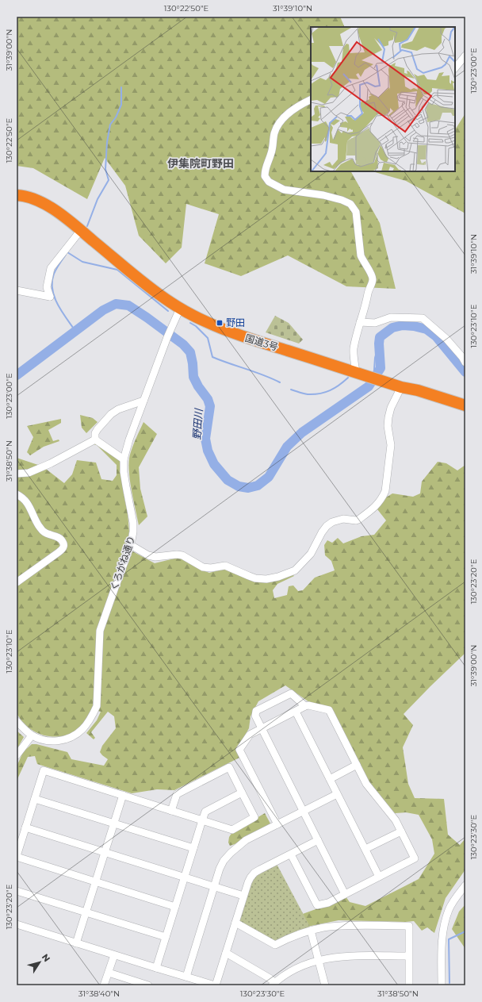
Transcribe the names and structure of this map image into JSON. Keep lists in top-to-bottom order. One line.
{"streets":{"highway":["国道3号"],"street":["くろがね通り"]},"crossings":[["国道3号","くろがね通り"]],"districts":["伊集院町野田"],"water":["野田川"],"places":{"transit":["野田"]},"north":"top right","coordinates":["130°22'50\"E","31°39'10\"N","31°39'00\"N","130°23'00\"E","130°23'10\"E","31°38'50\"N","130°23'20\"E","130°23'30\"E","31°38'40\"N"]}
